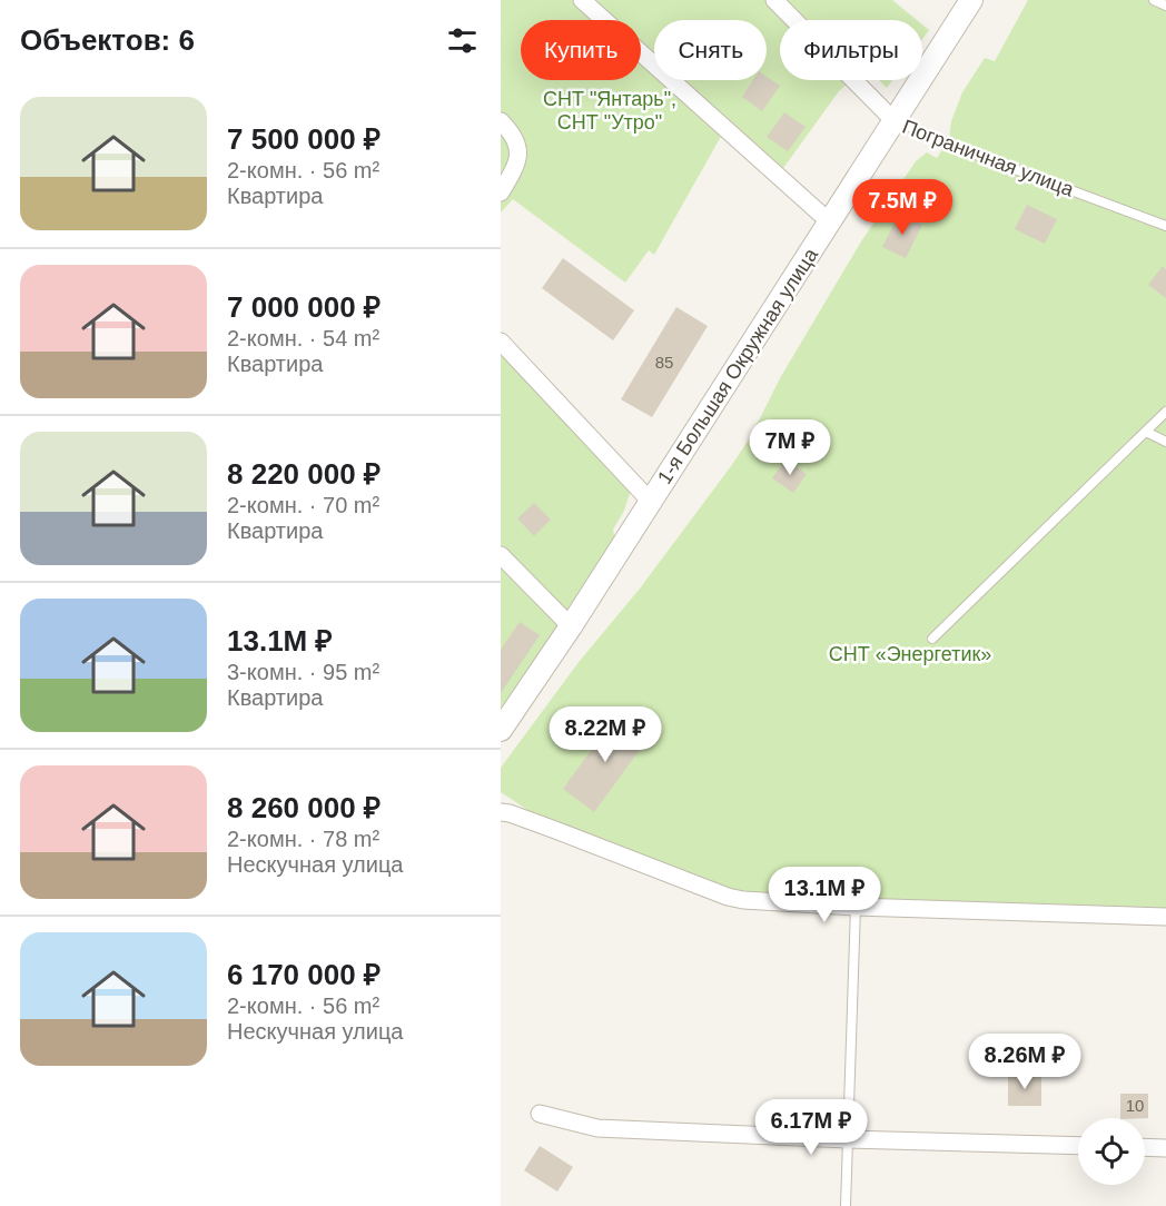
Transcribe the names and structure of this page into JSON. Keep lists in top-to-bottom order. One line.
{"streets":{"street":["Пограничная улица","1-я Большая Окружная улица"]},"crossings":[["Пограничная улица","1-я Большая Окружная улица"]],"parks":["СНТ \"Янтарь\", СНТ \"Утро\"","СНТ «Энергетик»"],"house_numbers":["85","10"],"page":{"heading":"Объектов: 6","chip":["Купить","Снять","Фильтры"],"list":[{"name":"7 500 000 ₽","note":"2-комн. · 56 m² · Квартира"},{"name":"7 000 000 ₽","note":"2-комн. · 54 m² · Квартира"},{"name":"8 220 000 ₽","note":"2-комн. · 70 m² · Квартира"},{"name":"13.1M ₽","note":"3-комн. · 95 m² · Квартира"},{"name":"8 260 000 ₽","note":"2-комн. · 78 m² · Нескучная улица"},{"name":"6 170 000 ₽","note":"2-комн. · 56 m² · Нескучная улица"}],"price":["7.5M ₽","7M ₽","8.22M ₽","13.1M ₽","8.26M ₽","6.17M ₽"]}}
